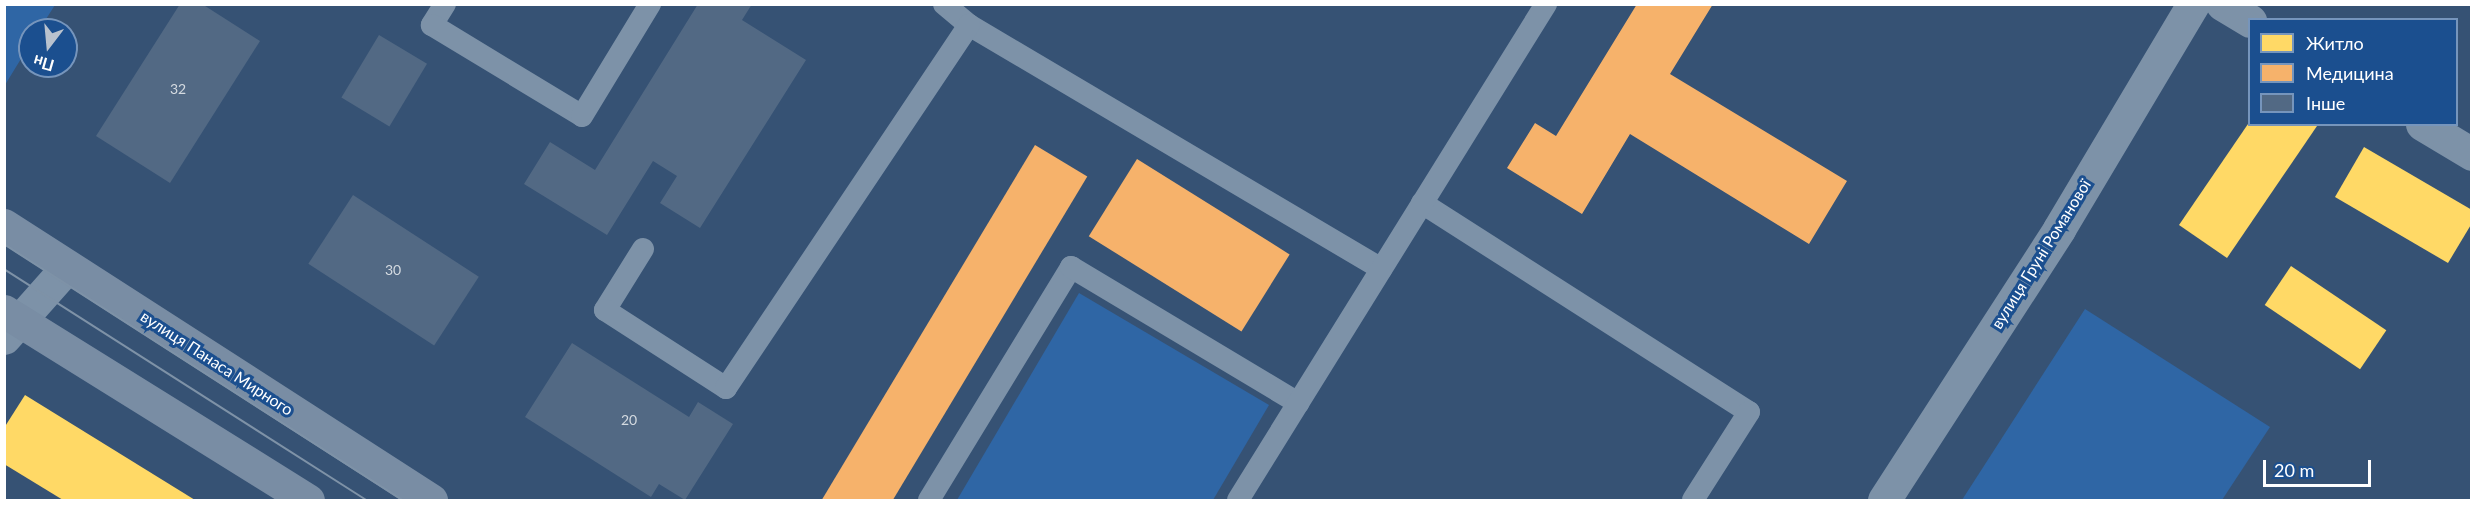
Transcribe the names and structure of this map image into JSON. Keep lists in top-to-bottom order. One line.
{"streets":{"main road":["вулиця Панаса Мирного"],"street":["вулиця Груні Романової"]},"house_numbers":["32","30","20"],"legend":["Житло","Медицина","Інше"],"scale_bar":"20 m","north":"bottom"}
